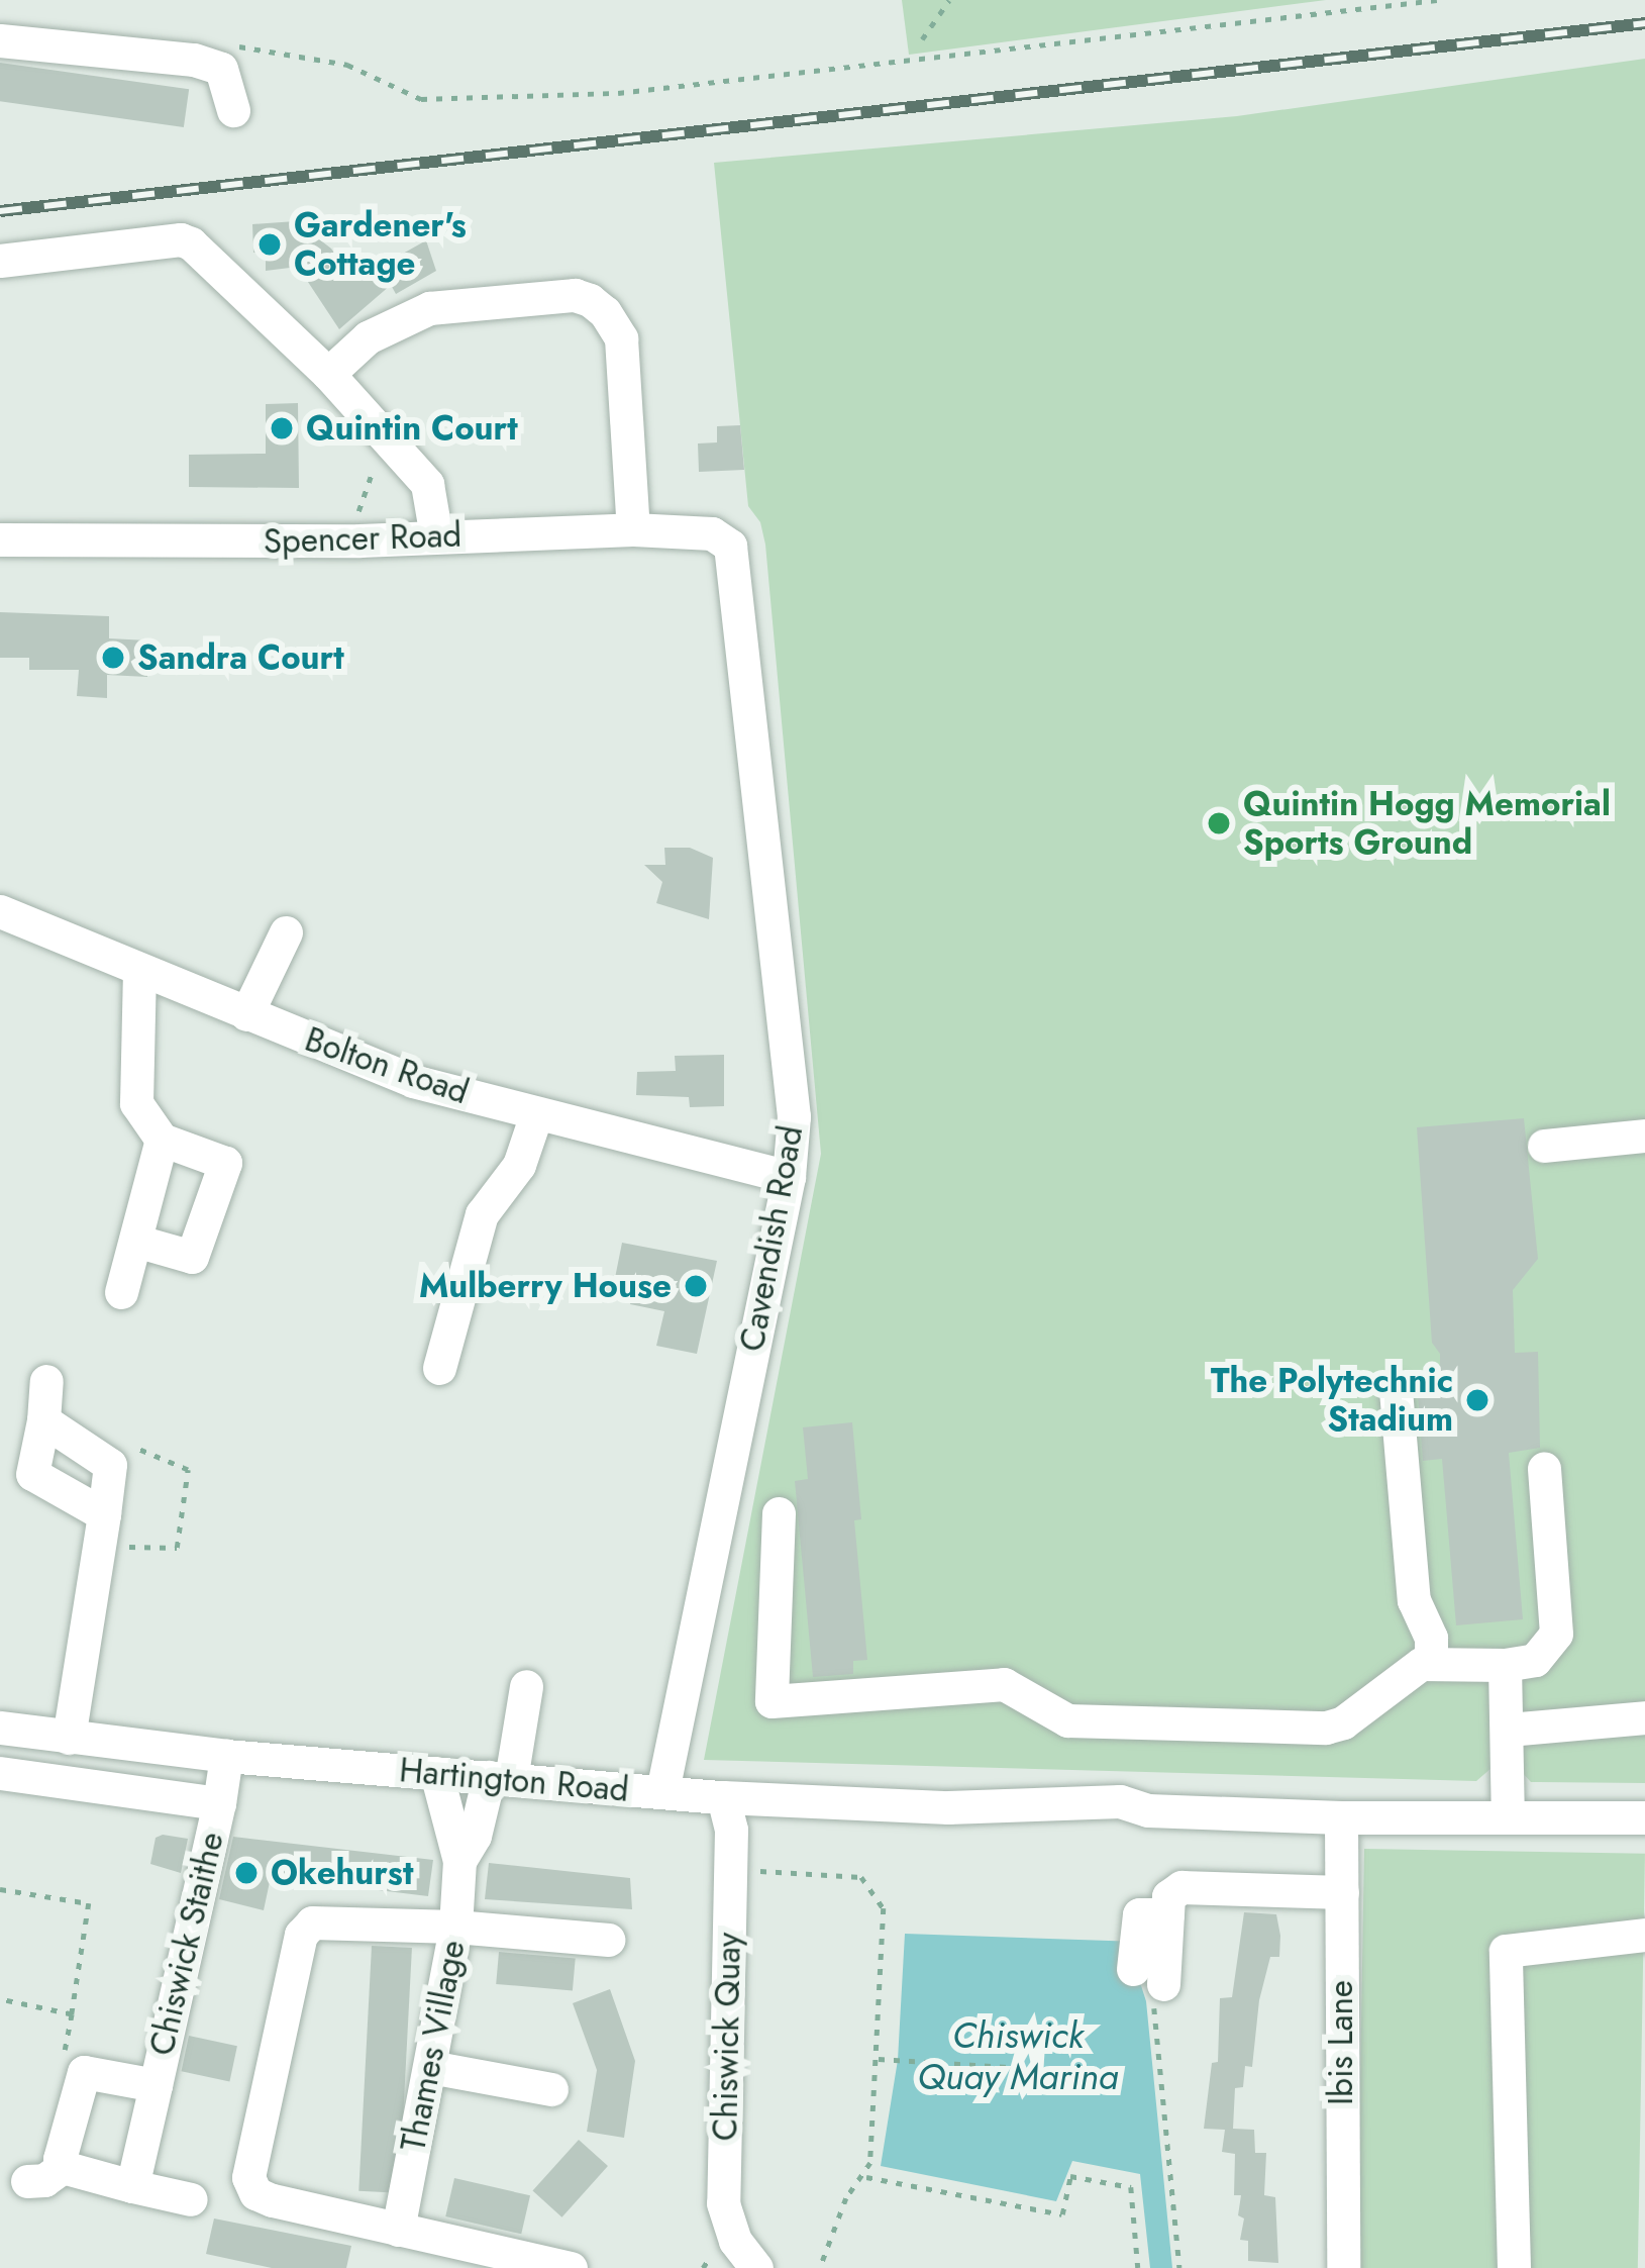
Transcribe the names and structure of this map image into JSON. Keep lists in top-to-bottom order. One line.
{"streets":{"street":["Spencer Road","Bolton Road","Cavendish Road","Hartington Road","Chiswick Staithe","Chiswick Quay","Ibis Lane","Thames Village"]},"crossings":[["Spencer Road","Cavendish Road"],["Bolton Road","Cavendish Road"],["Cavendish Road","Hartington Road"],["Hartington Road","Chiswick Staithe"],["Hartington Road","Chiswick Quay"],["Hartington Road","Ibis Lane"],["Hartington Road","Thames Village"]],"water":["Chiswick Quay Marina"],"places":["Gardener's Cottage","Quintin Court","Sandra Court","Quintin Hogg Memorial Sports Ground","Mulberry House","The Polytechnic Stadium","Okehurst"]}
